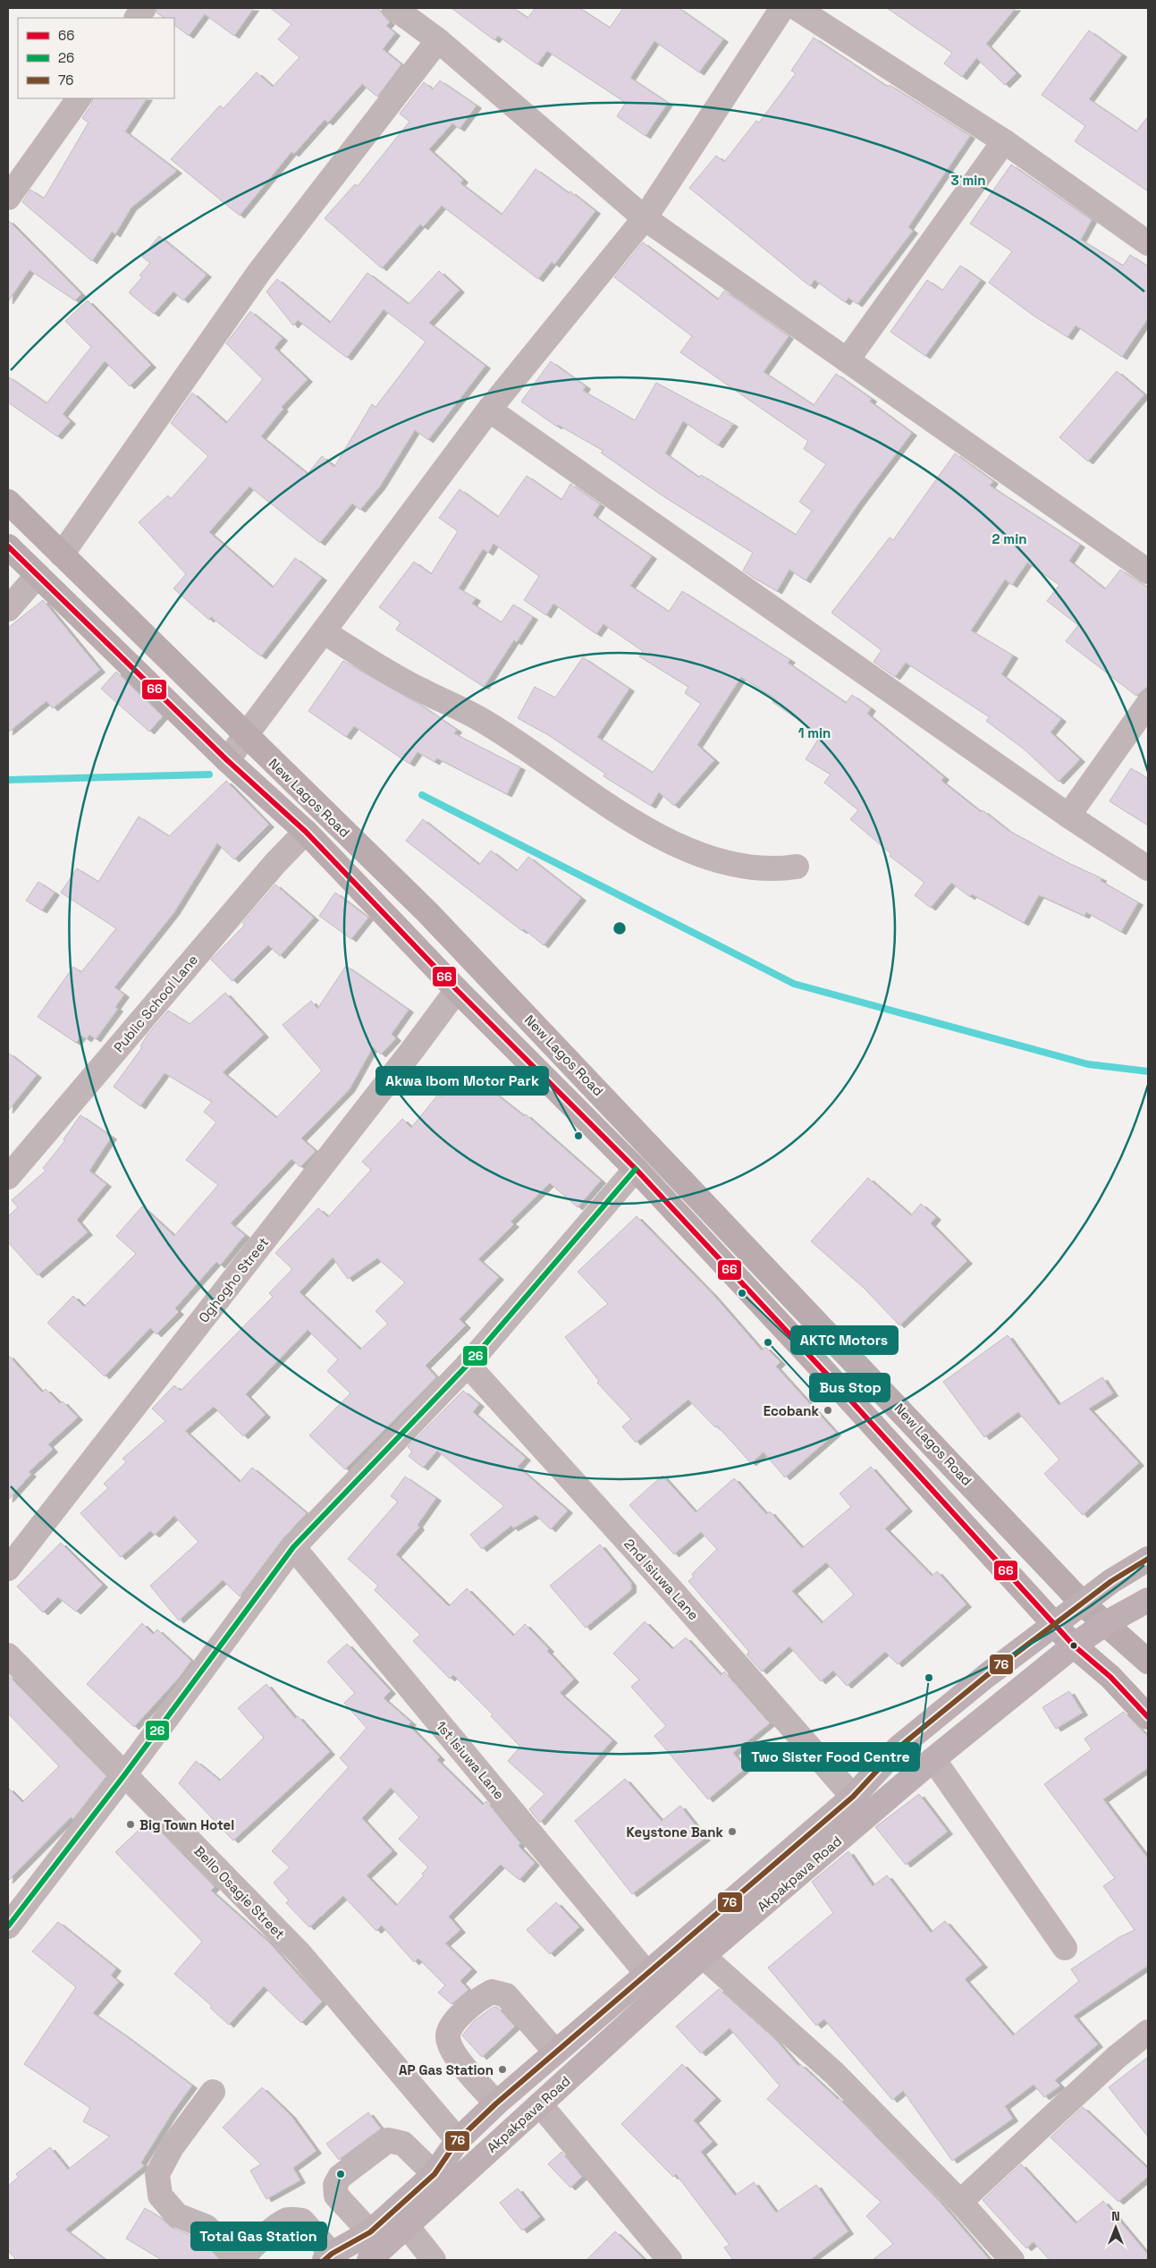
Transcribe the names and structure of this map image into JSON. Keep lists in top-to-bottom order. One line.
{"streets":{"highway":["Akpakpava Road"],"main road":["New Lagos Road"],"street":["Public School Lane","Oghogho Street","2nd Isiuwa Lane","1st Isiuwa Lane","Bello Osagie Street"]},"crossings":[["New Lagos Road","Public School Lane"],["New Lagos Road","Oghogho Street"],["New Lagos Road","Akpakpava Road"],["2nd Isiuwa Lane","Akpakpava Road"],["1st Isiuwa Lane","Akpakpava Road"],["Akpakpava Road","Bello Osagie Street"]],"places":["Akwa Ibom Motor Park","AKTC Motors","Bus Stop","Ecobank","Two Sister Food Centre","Big Town Hotel","Keystone Bank","AP Gas Station","Total Gas Station"],"lines":["transit line 66","transit line 26","transit line 76"],"legend":["66","26","76"],"north":"top","rings":["3 min","2 min","1 min"]}
